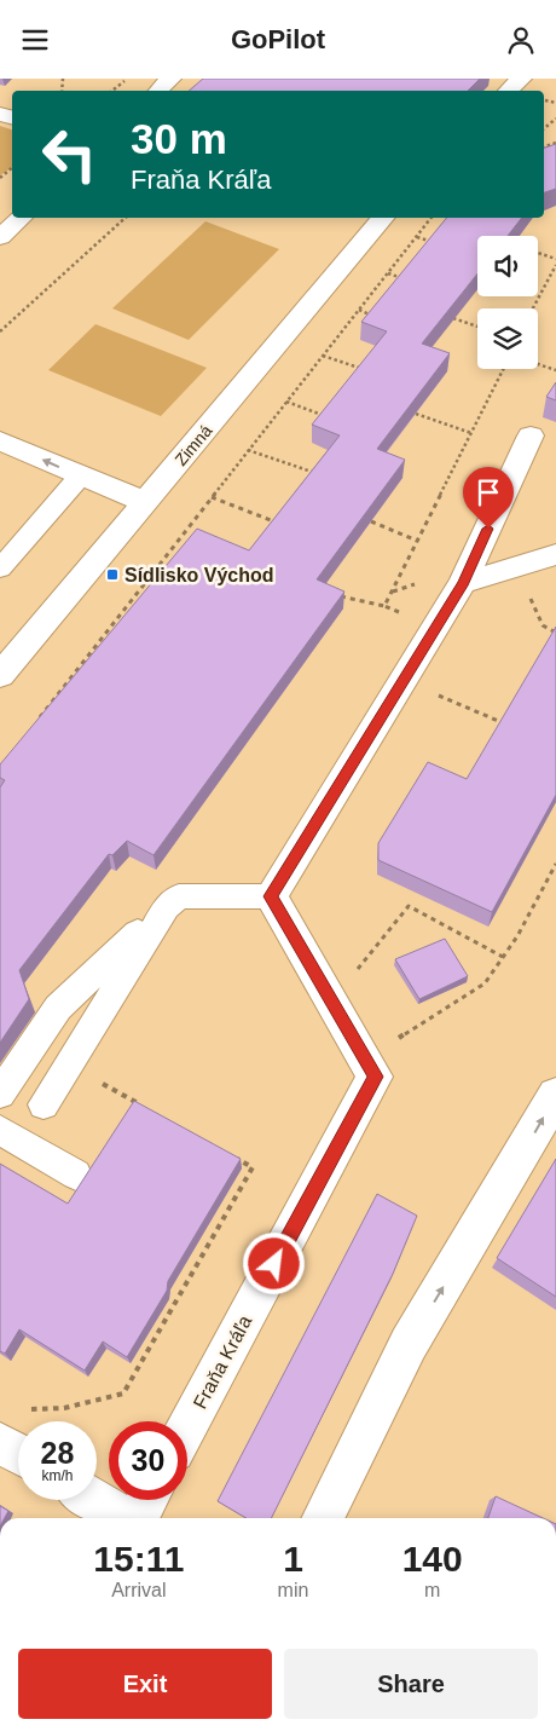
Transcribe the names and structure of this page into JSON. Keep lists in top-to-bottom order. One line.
{"streets":{"street":["Zimná","Fraňa Kráľa"]},"places":{"transit":["Sídlisko Východ"]},"page":{"header":"GoPilot","turn":["30 m","Fraňa Kráľa"],"speed":"28 km/h","limit":"30","eta":["15:11","Arrival","1","min","140","m"],"buttons":["Exit","Share"]}}
